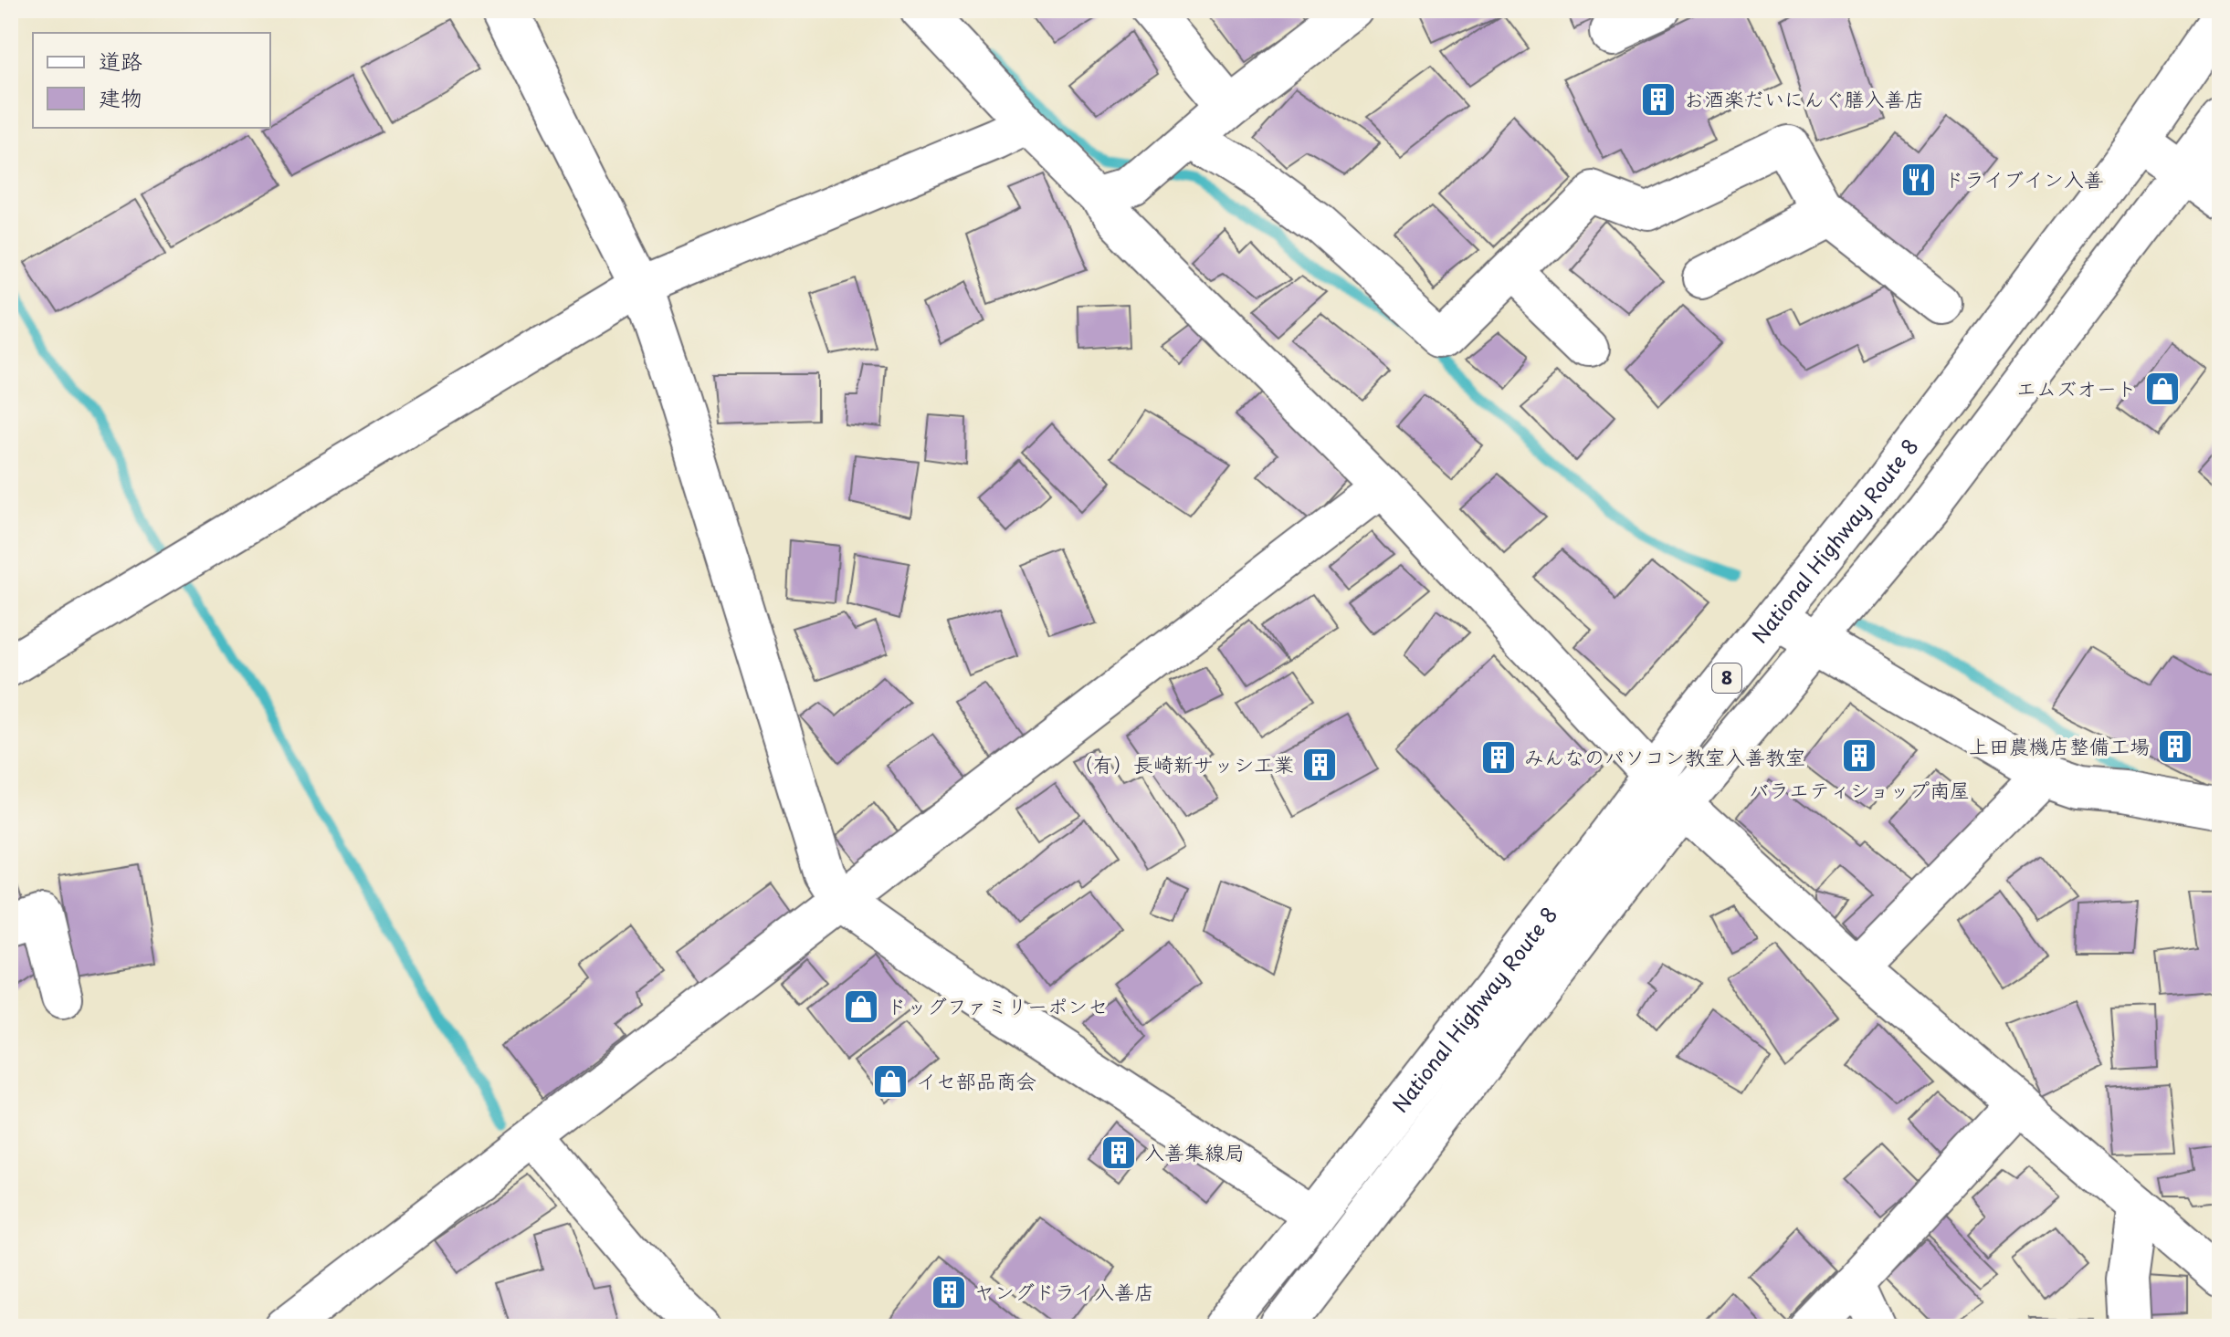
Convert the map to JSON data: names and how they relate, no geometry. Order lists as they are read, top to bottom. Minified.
{"streets":{"main road":["National Highway Route 8","8"]},"places":{"building":["お酒楽だいにんぐ膳入善店","上田農機店整備工場","バラエティショップ南屋","みんなのパソコン教室入善教室","（有）長崎新サッシ工業","入善集線局","ヤングドライ入善店"],"restaurant":["ドライブイン入善"],"shop":["エムズオート","ドッグファミリーポンセ","イセ部品商会"]},"legend":["道路","建物"]}
